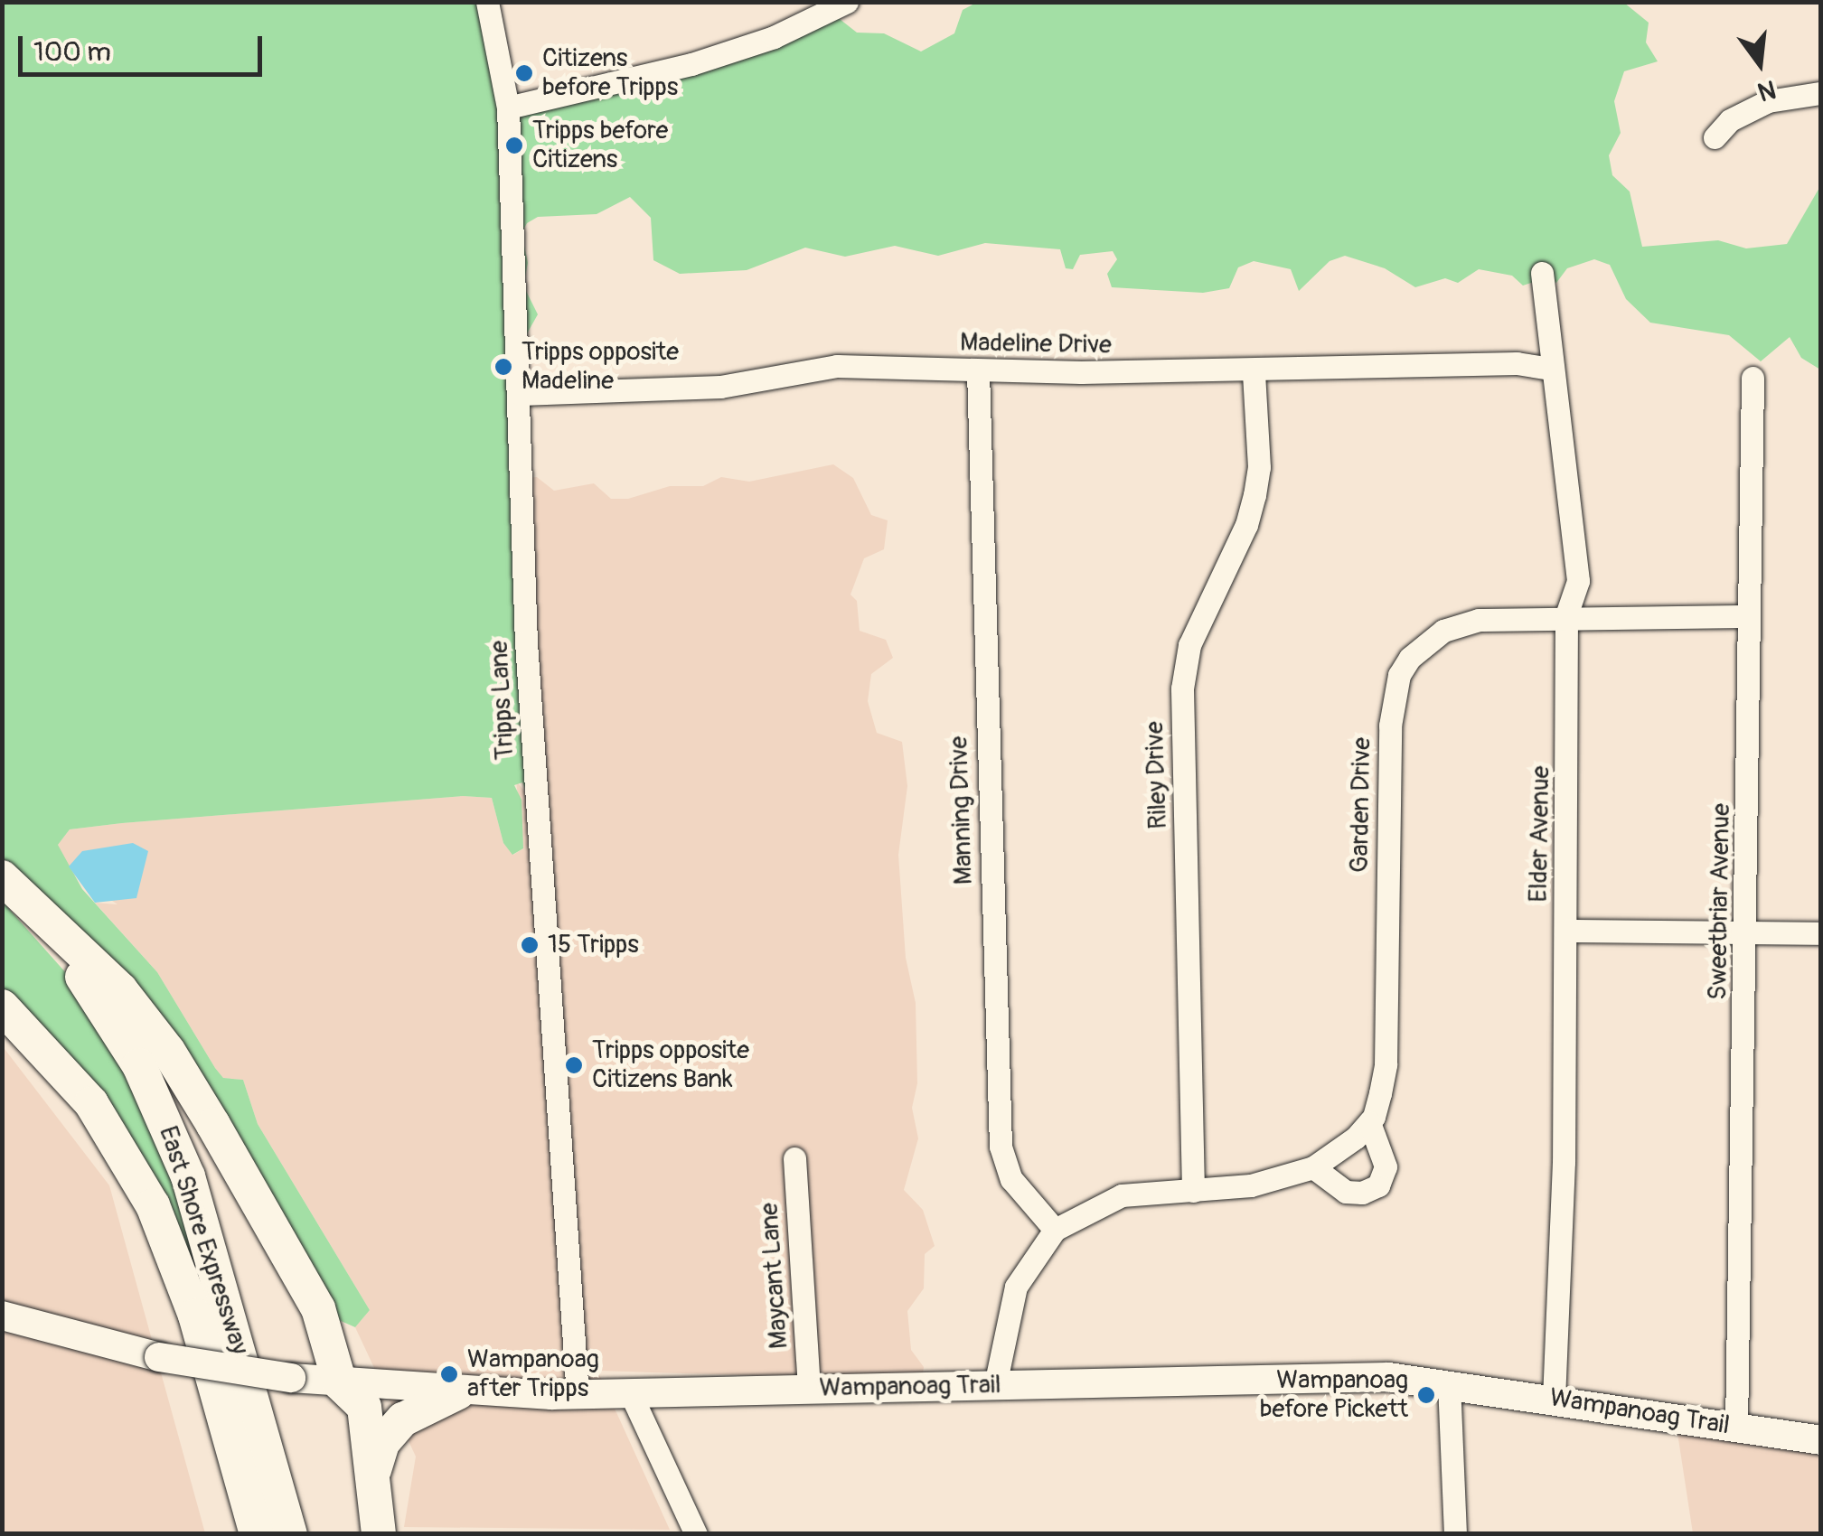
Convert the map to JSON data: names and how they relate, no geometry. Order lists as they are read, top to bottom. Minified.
{"streets":{"highway":["East Shore Expressway"],"main road":["Wampanoag Trail"],"street":["Madeline Drive","Tripps Lane","Riley Drive","Garden Drive","Manning Drive","Elder Avenue","Sweetbriar Avenue","Maycant Lane"]},"crossings":[["Madeline Drive","Tripps Lane"],["Madeline Drive","Riley Drive"],["Madeline Drive","Manning Drive"],["Madeline Drive","Elder Avenue"],["Tripps Lane","Wampanoag Trail"],["Garden Drive","Elder Avenue"],["Garden Drive","Sweetbriar Avenue"],["Elder Avenue","Wampanoag Trail"],["Sweetbriar Avenue","Wampanoag Trail"],["Maycant Lane","Wampanoag Trail"]],"places":["Citizens before Tripps","Tripps before Citizens","Tripps opposite Madeline","15 Tripps","Tripps opposite Citizens Bank","Wampanoag after Tripps","Wampanoag before Pickett"],"scale_bar":"100 m","north":"bottom"}
